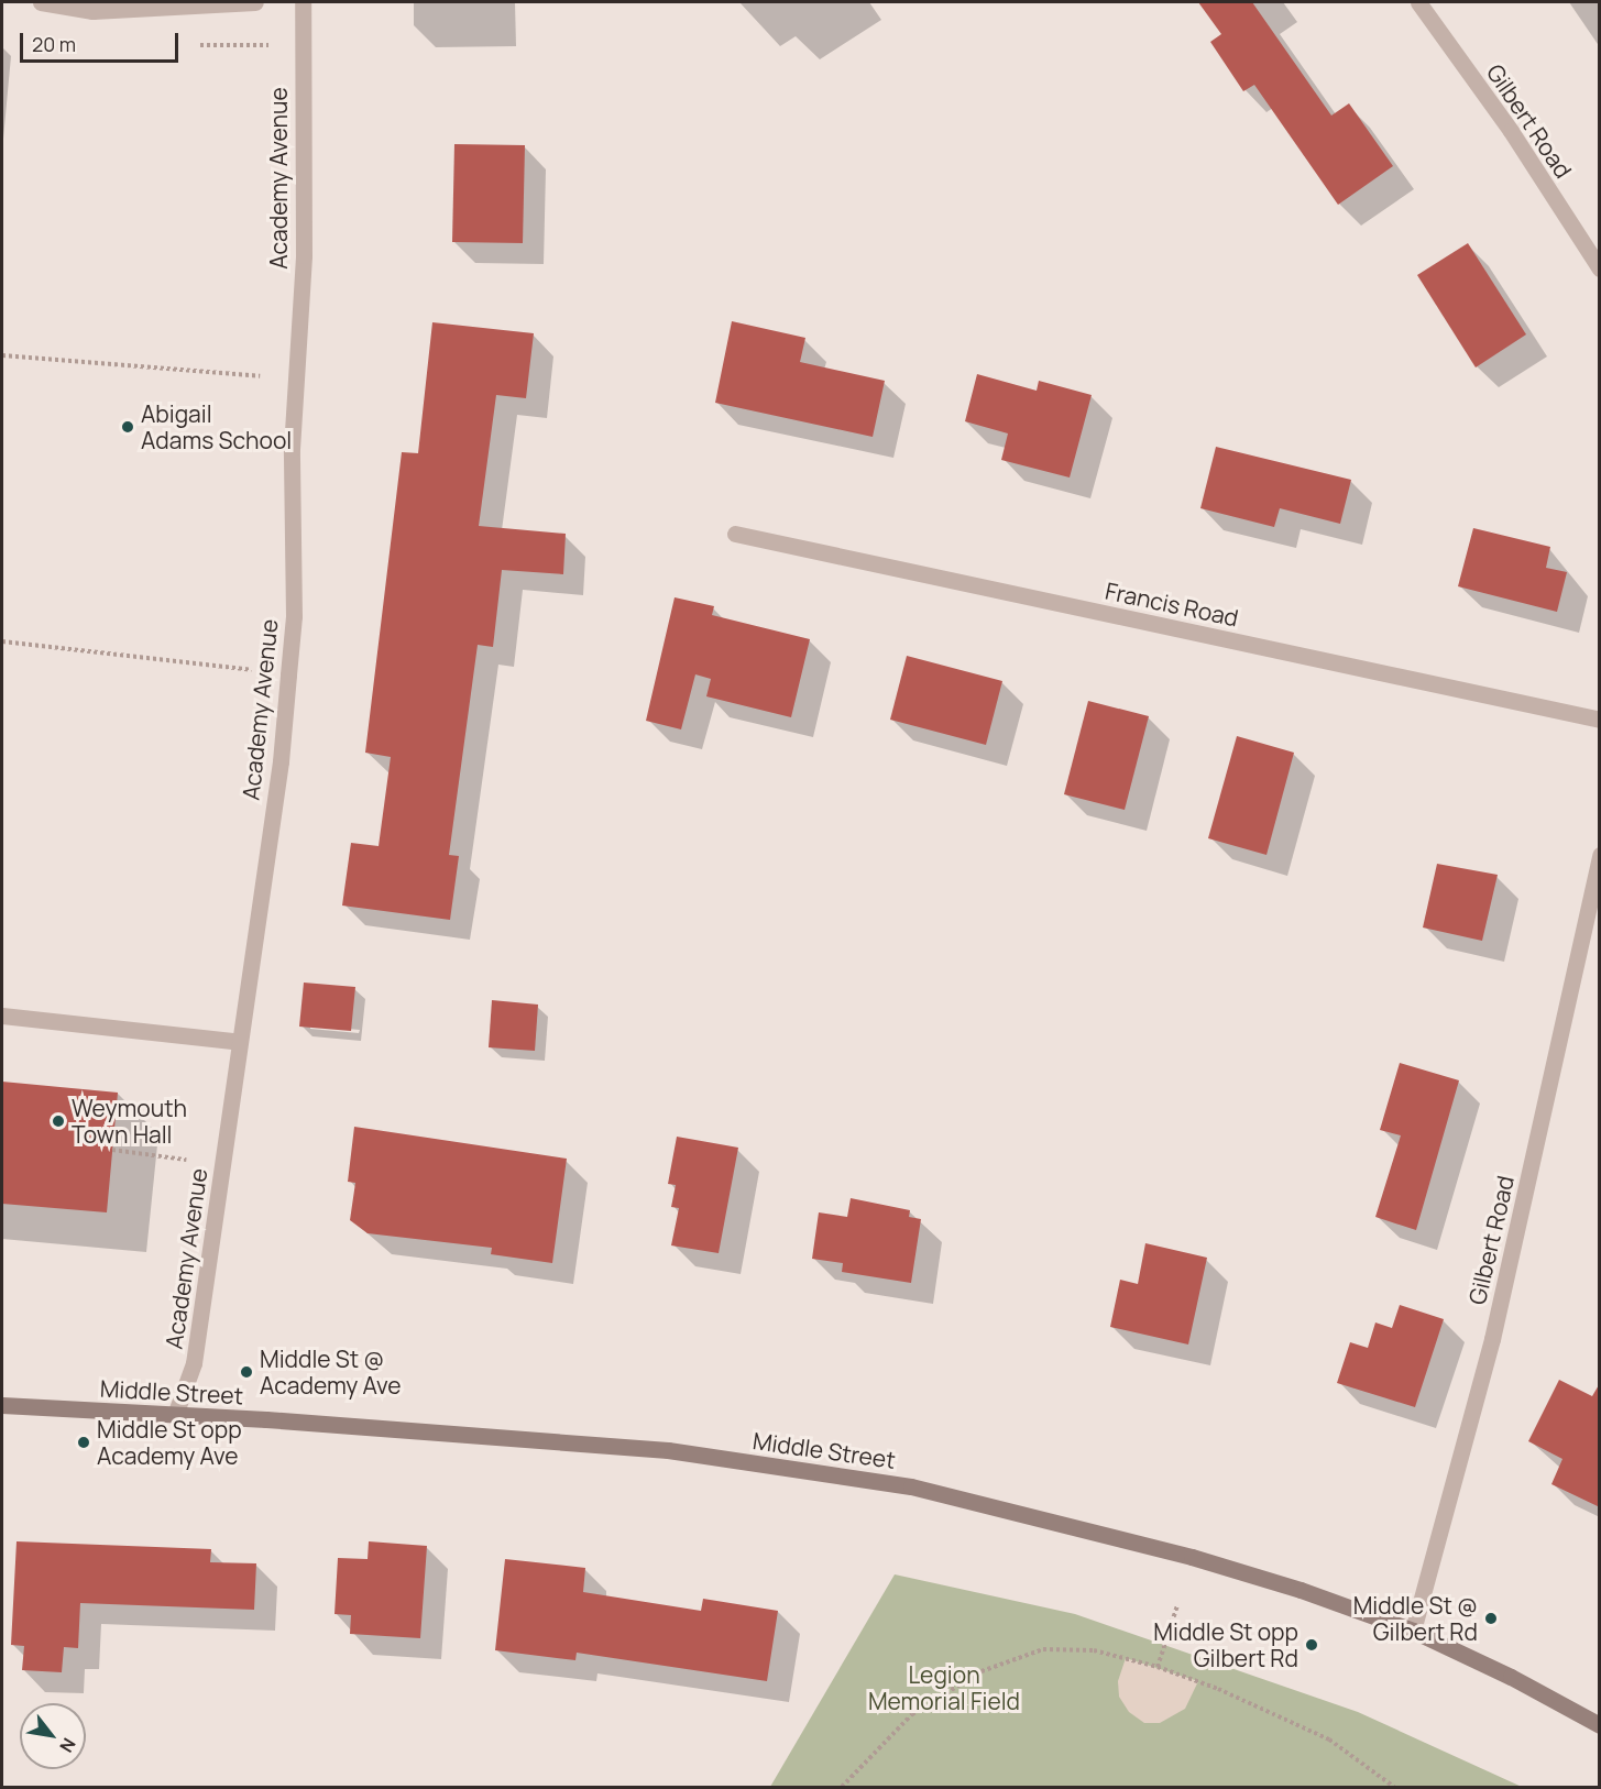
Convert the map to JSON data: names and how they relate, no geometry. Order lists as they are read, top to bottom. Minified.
{"streets":{"main road":["Middle Street"],"street":["Gilbert Road","Academy Avenue","Francis Road"]},"crossings":[["Gilbert Road","Middle Street"],["Academy Avenue","Middle Street"]],"parks":["Legion Memorial Field"],"places":["Abigail Adams School","Weymouth Town Hall","Middle St @ Academy Ave","Middle St opp Academy Ave","Middle St @ Gilbert Rd","Middle St opp Gilbert Rd"],"scale_bar":"20 m","north":"bottom right"}
